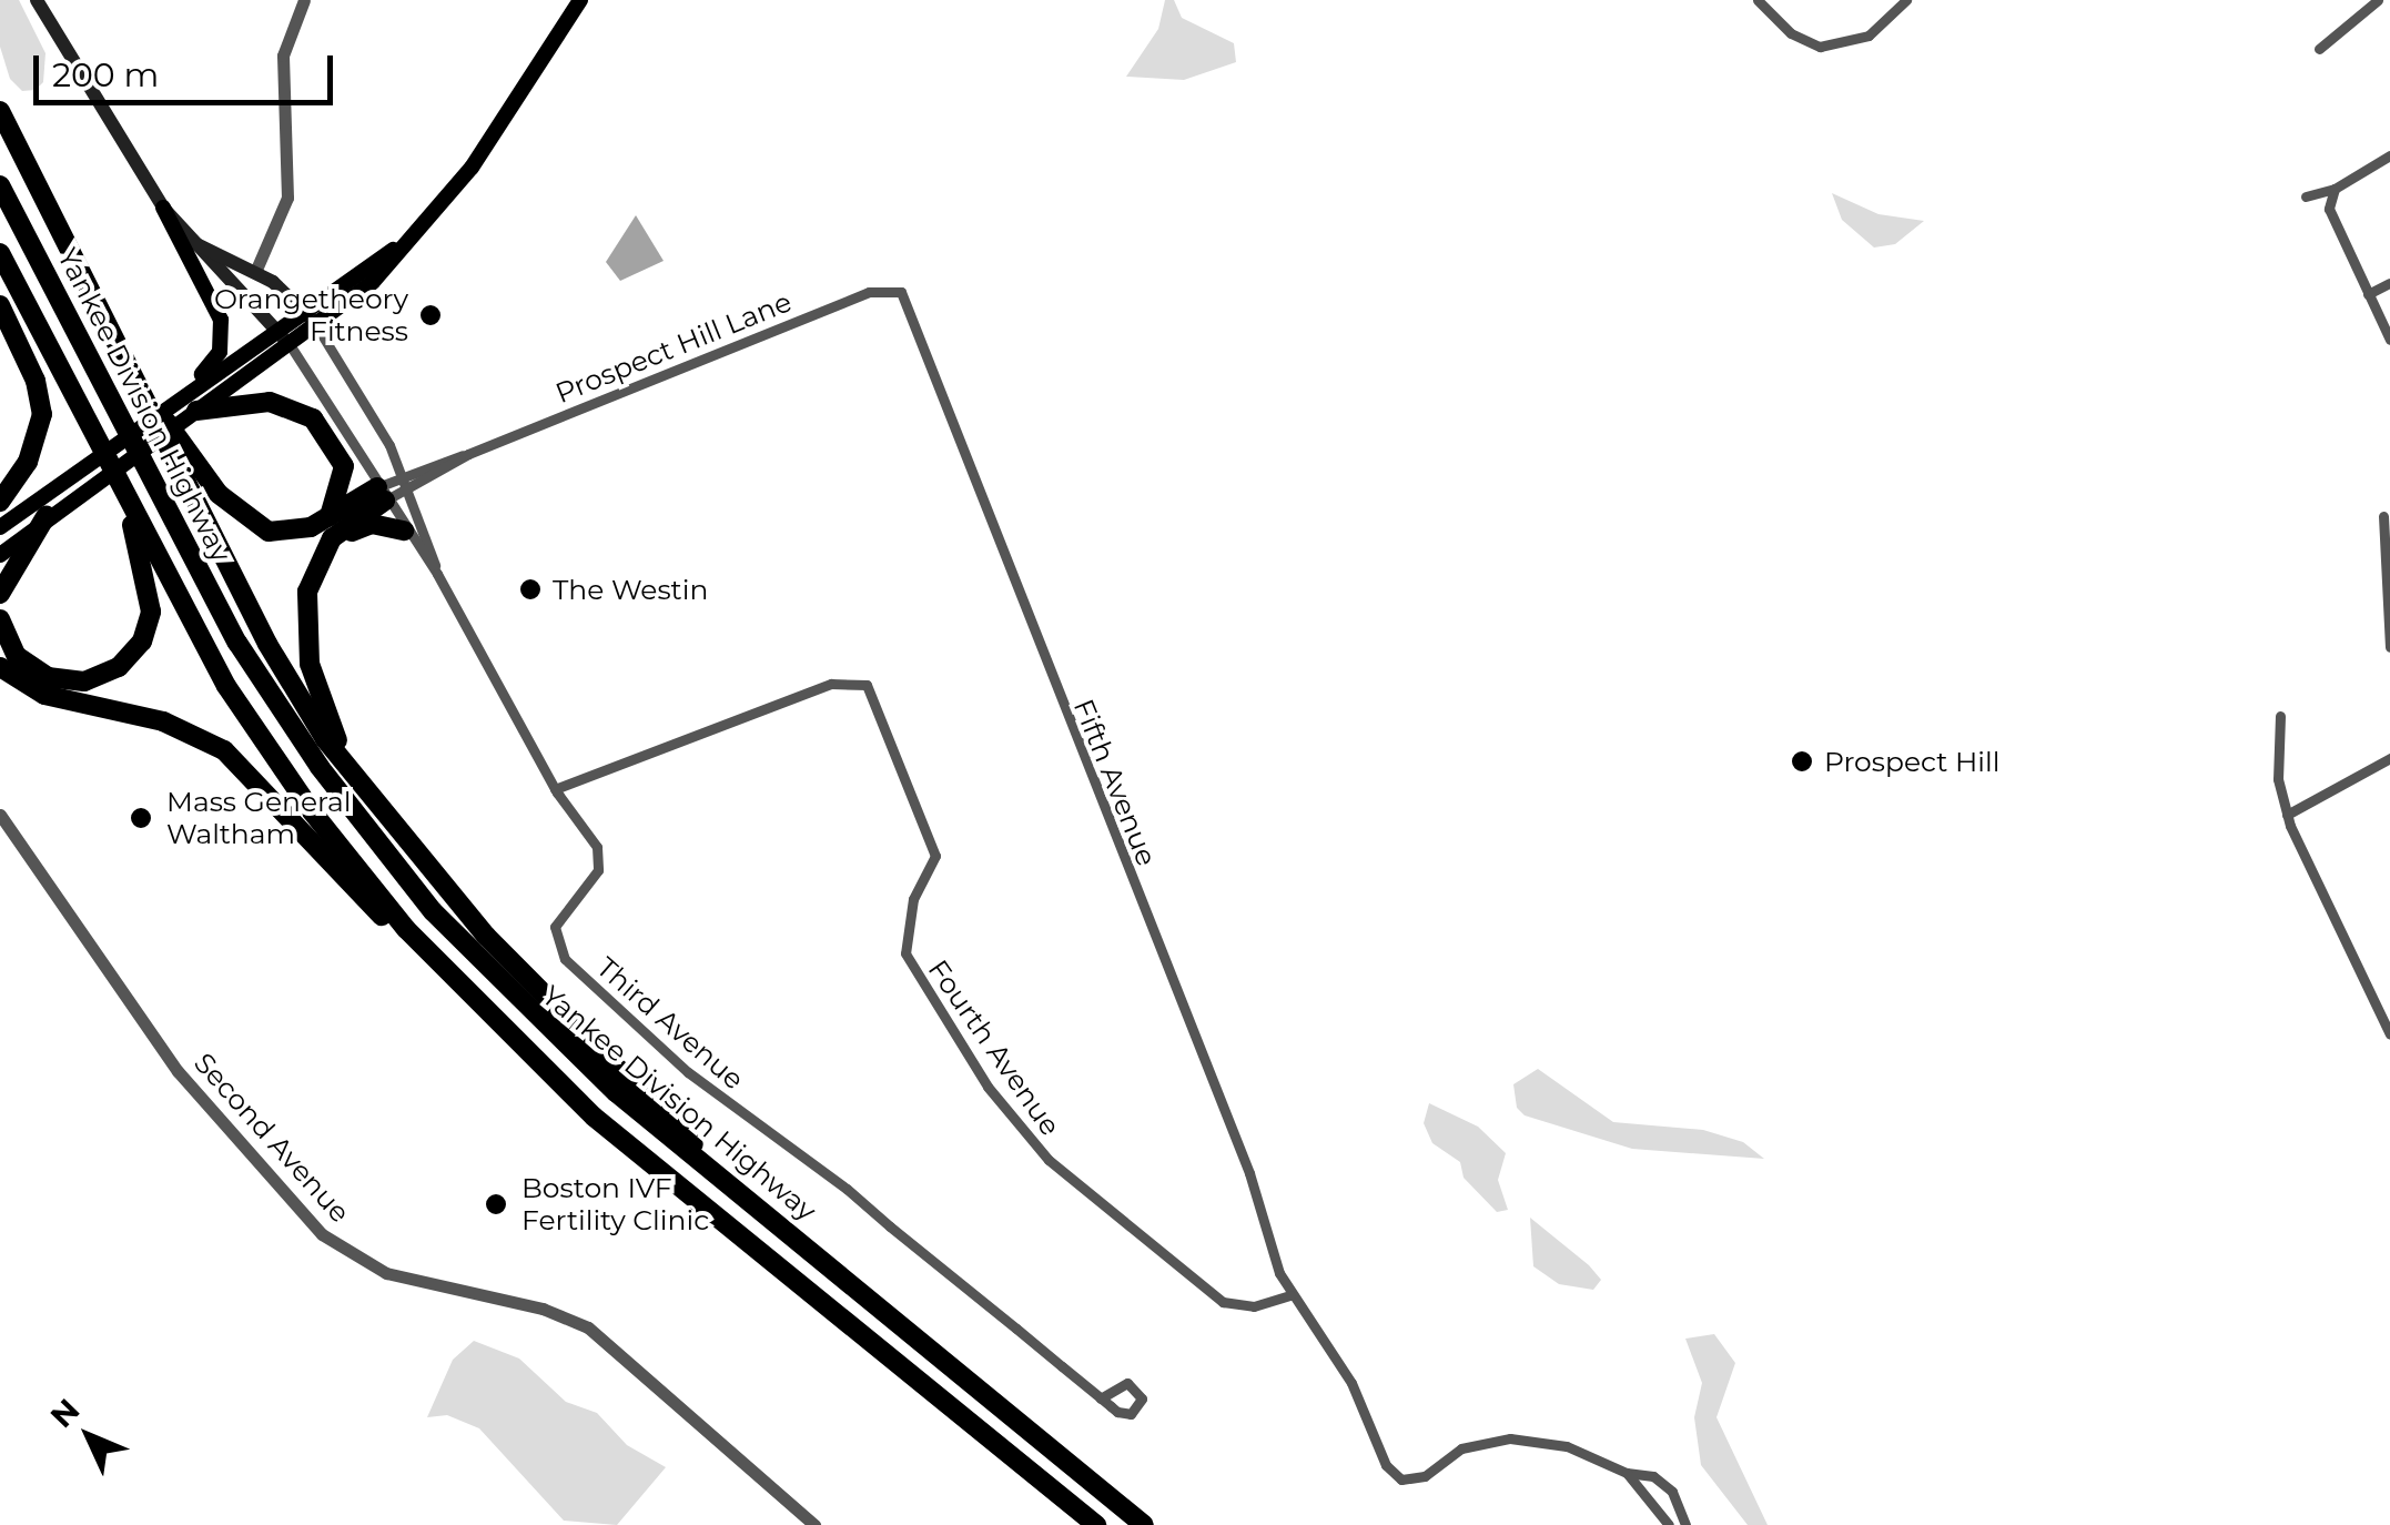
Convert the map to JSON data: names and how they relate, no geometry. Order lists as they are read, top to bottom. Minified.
{"streets":{"highway":["Yankee Division Highway"],"street":["Prospect Hill Lane","Fifth Avenue","Third Avenue","Fourth Avenue","Second Avenue"]},"crossings":[["Prospect Hill Lane","Fifth Avenue"],["Prospect Hill Lane","Third Avenue"],["Fifth Avenue","Fourth Avenue"],["Third Avenue","Fourth Avenue"]],"places":["Orangetheory Fitness","The Westin","Prospect Hill","Mass General Waltham","Boston IVF Fertility Clinic"],"scale_bar":"200 m","north":"top left"}
